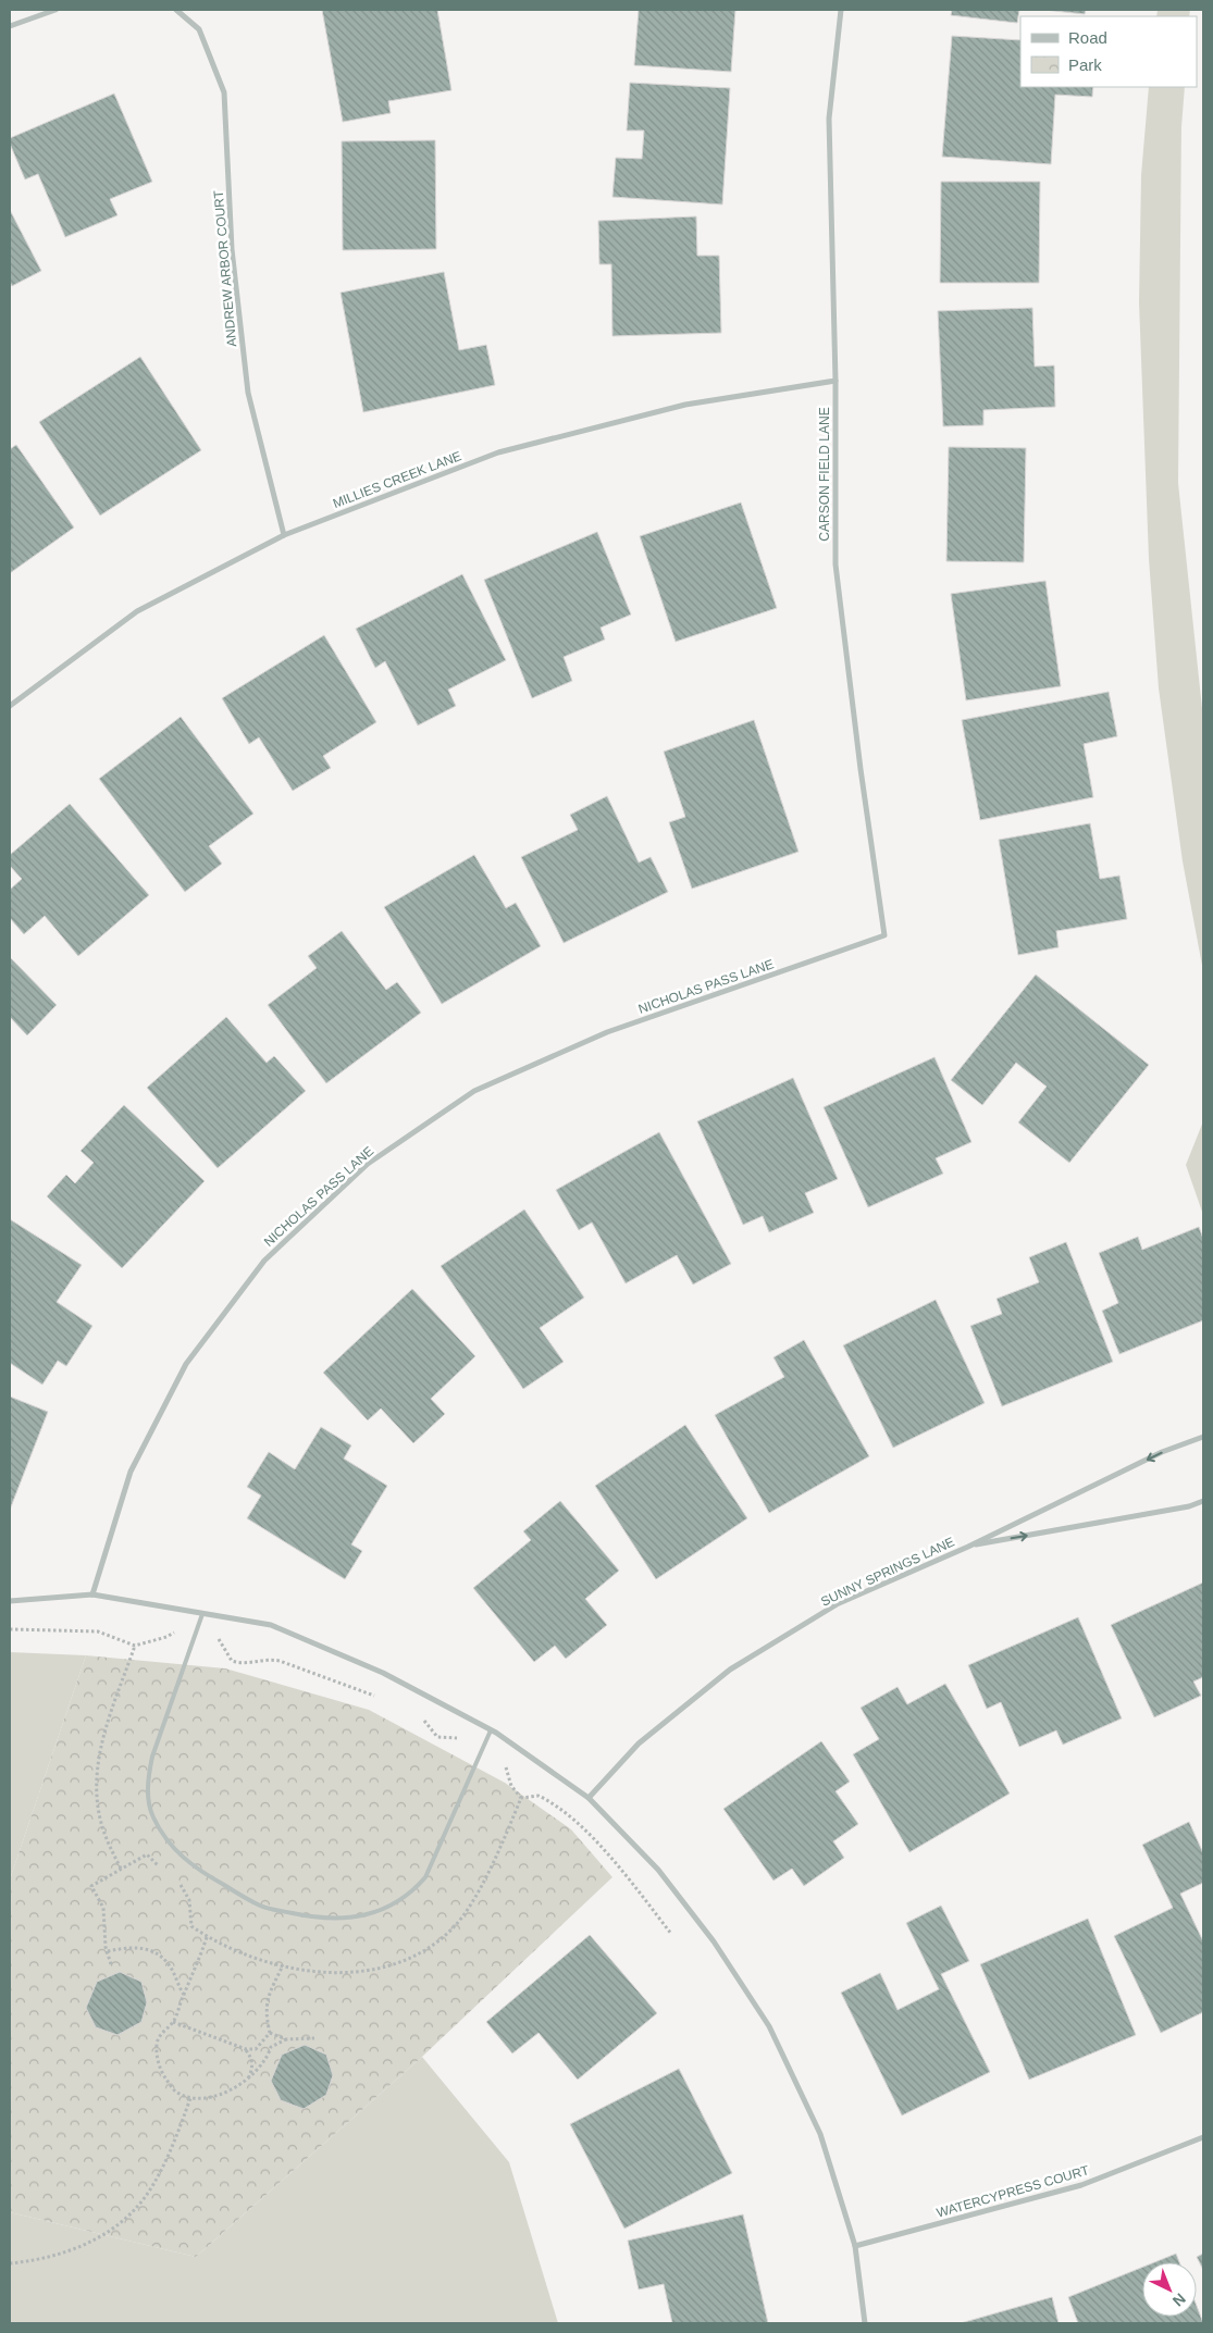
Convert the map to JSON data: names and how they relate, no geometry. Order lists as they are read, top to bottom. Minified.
{"streets":{"street":["ANDREW ARBOR COURT","CARSON FIELD LANE","MILLIES CREEK LANE","NICHOLAS PASS LANE","SUNNY SPRINGS LANE","WATERCYPRESS COURT"]},"crossings":[["ANDREW ARBOR COURT","MILLIES CREEK LANE"],["CARSON FIELD LANE","MILLIES CREEK LANE"],["CARSON FIELD LANE","NICHOLAS PASS LANE"]],"legend":["Road","Park"],"north":"bottom right"}
